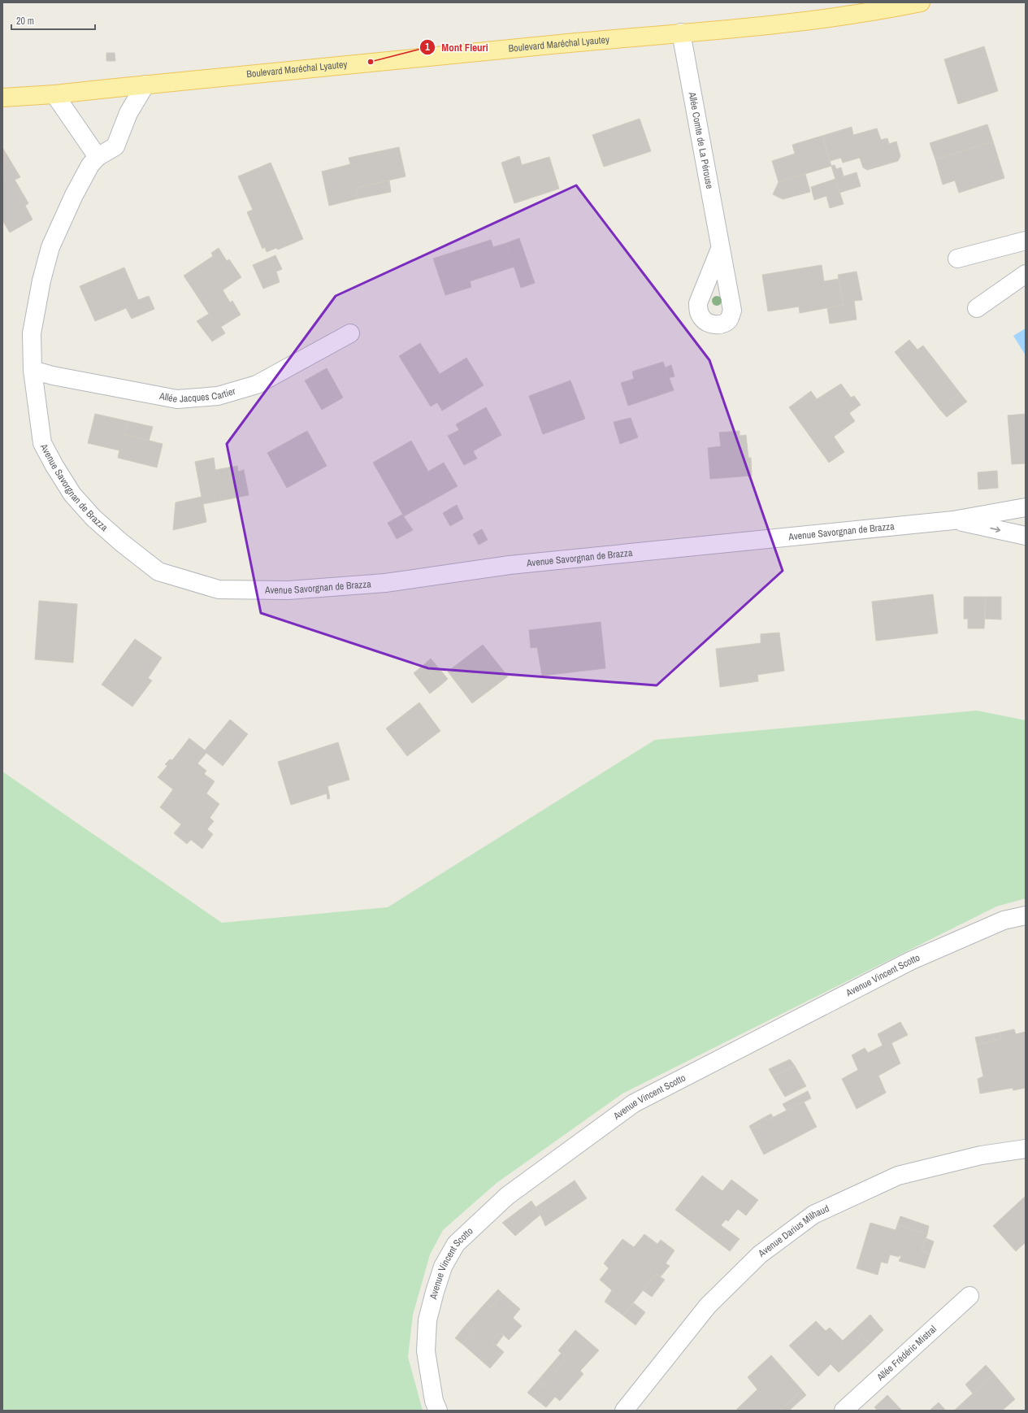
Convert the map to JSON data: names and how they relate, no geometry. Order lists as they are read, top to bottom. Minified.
{"streets":{"main road":["Boulevard Maréchal Lyautey"],"street":["Allée Comte de La Pérouse","Allée Jacques Cartier","Avenue Savorgnan de Brazza","Avenue Vincent Scotto","Avenue Darius Milhaud","Allée Frédéric Mistral"]},"crossings":[["Boulevard Maréchal Lyautey","Allée Comte de La Pérouse"],["Allée Jacques Cartier","Avenue Savorgnan de Brazza"]],"places":["Mont Fleuri"],"scale_bar":"20 m"}
